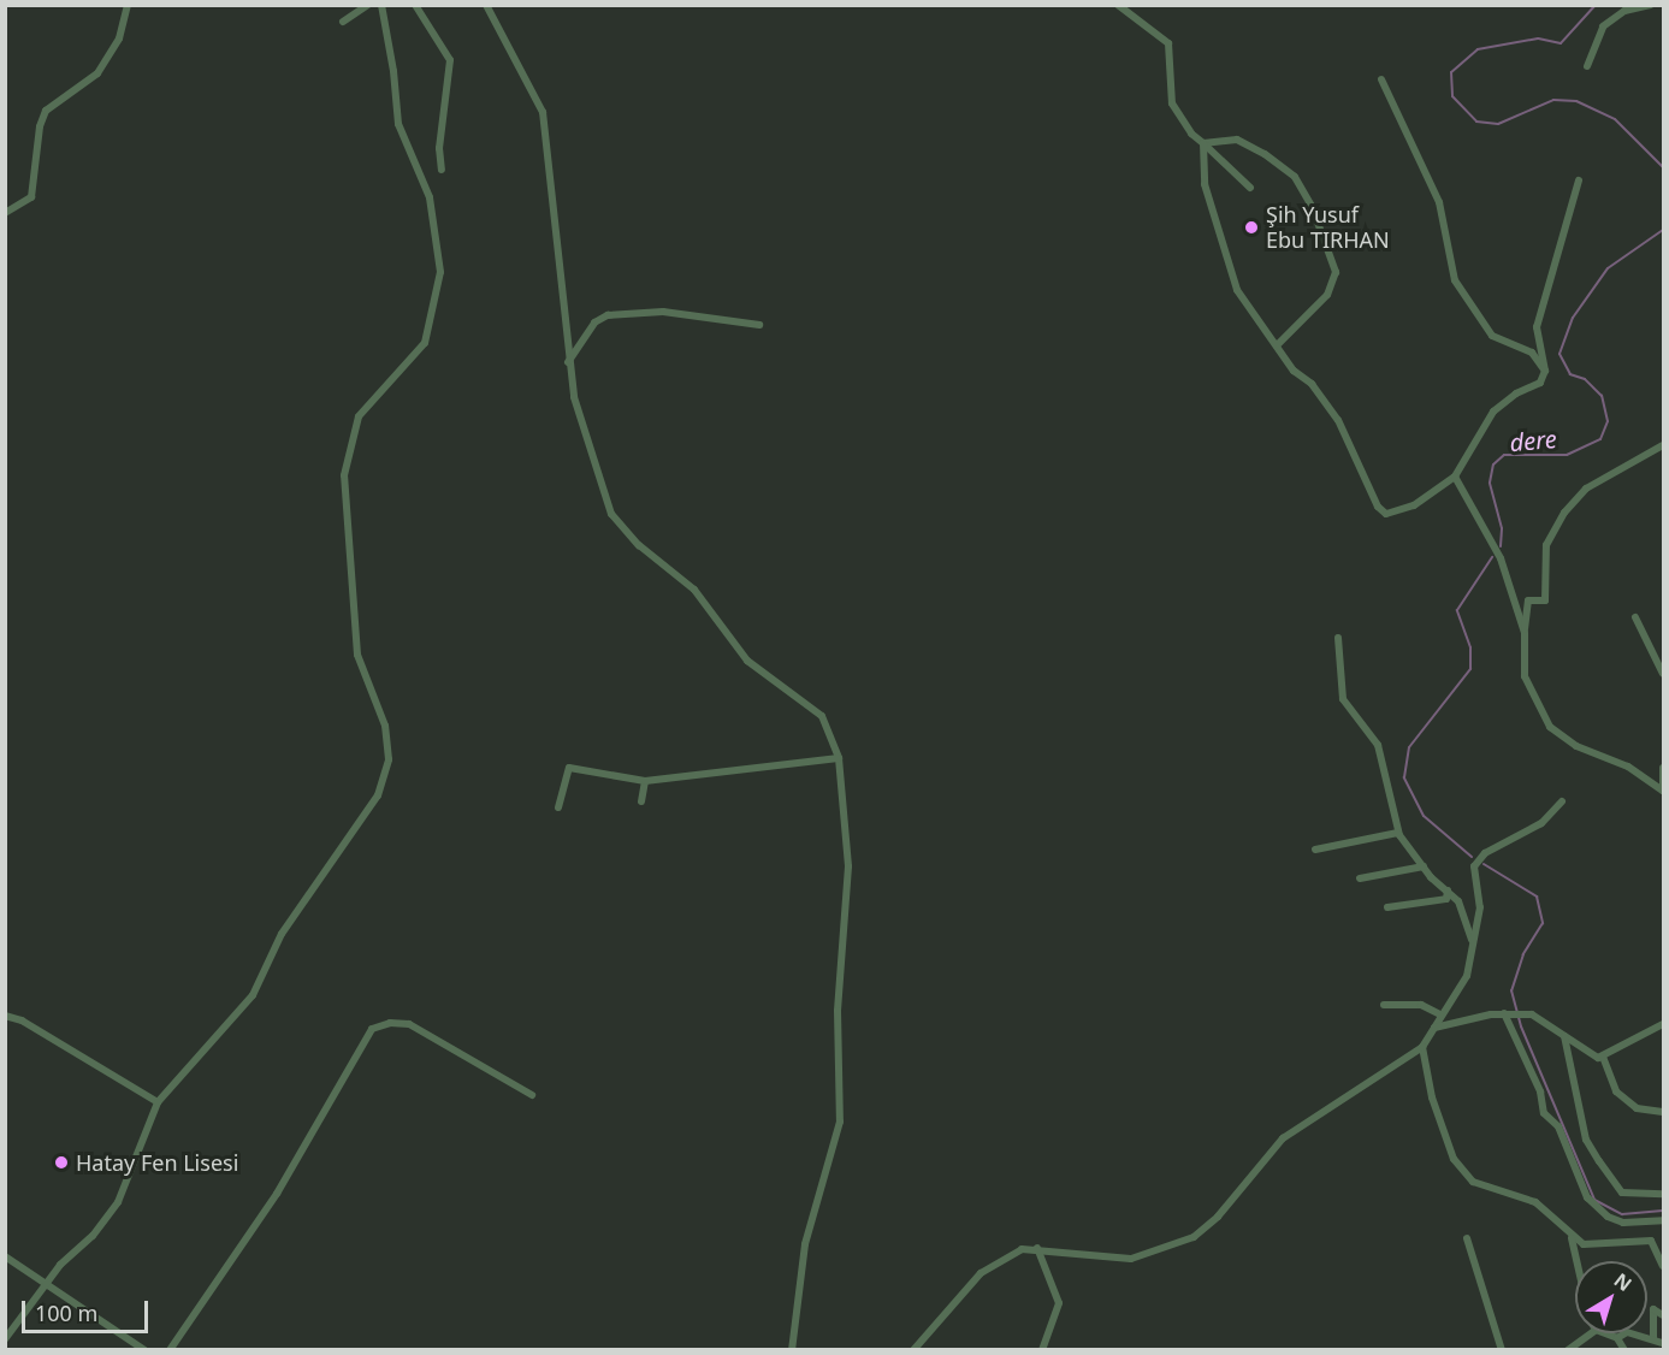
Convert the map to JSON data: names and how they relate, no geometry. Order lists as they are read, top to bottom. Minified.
{"water":["dere"],"places":["Şih Yusuf Ebu TIRHAN","Hatay Fen Lisesi"],"scale_bar":"100 m","north":"top right"}
